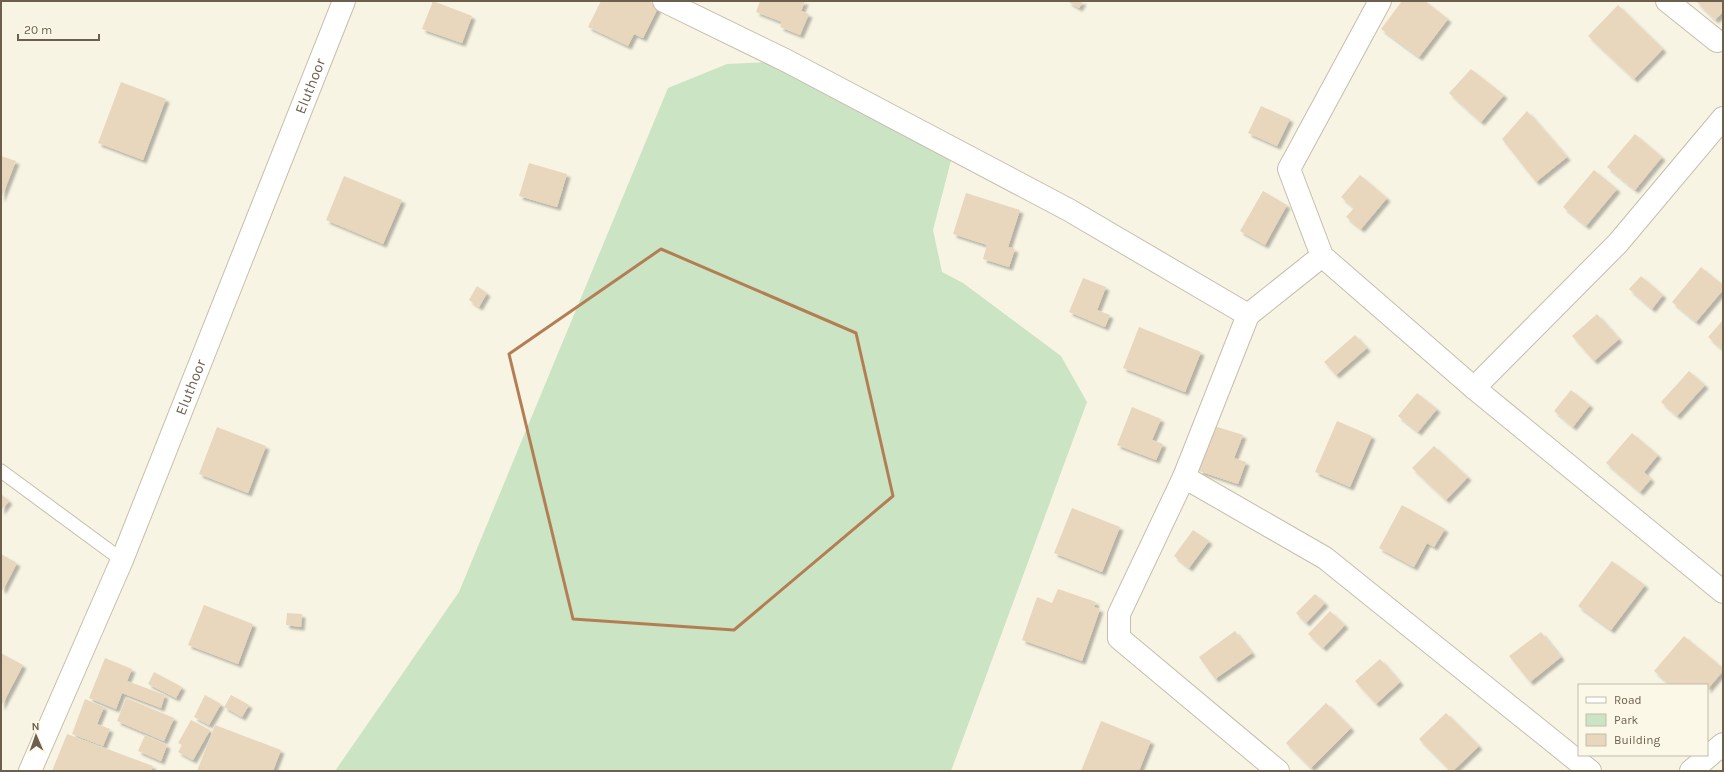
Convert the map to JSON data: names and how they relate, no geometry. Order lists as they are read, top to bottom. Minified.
{"streets":{"street":["Eluthoor"]},"legend":["Road","Park","Building"],"scale_bar":"20 m","north":"top"}
